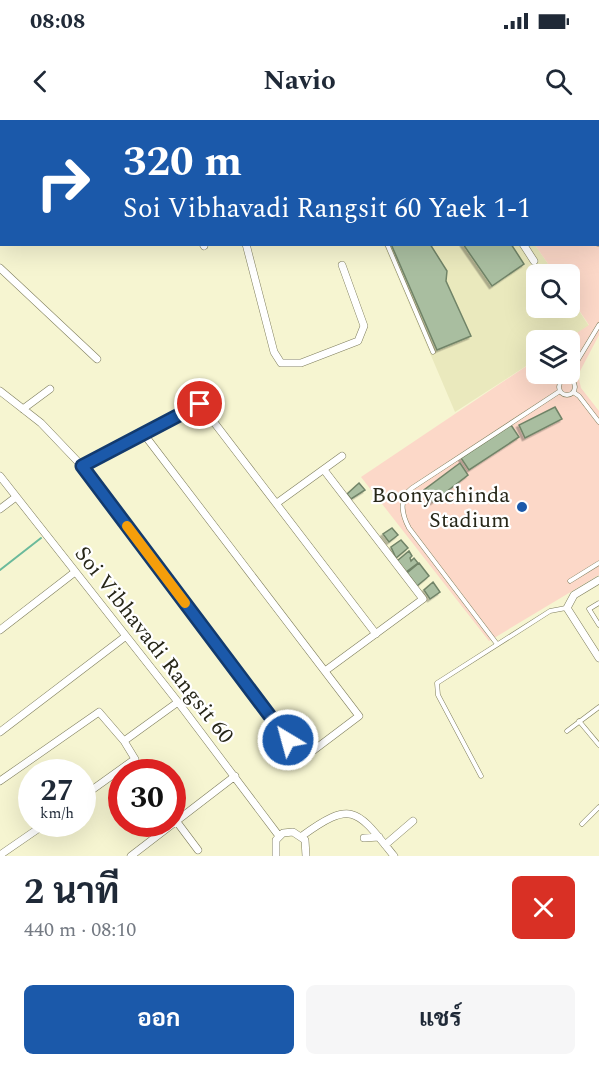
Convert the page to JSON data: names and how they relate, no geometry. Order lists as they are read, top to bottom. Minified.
{"streets":{"street":["Soi Vibhavadi Rangsit 60"]},"places":["Boonyachinda Stadium"],"page":{"status":"08:08","header":"Navio","turn":["320 m","Soi Vibhavadi Rangsit 60 Yaek 1-1"],"speed":"27 km/h","limit":"30","heading":["2 นาที","440 m · 08:10"],"buttons":["ออก","แชร์"]}}
